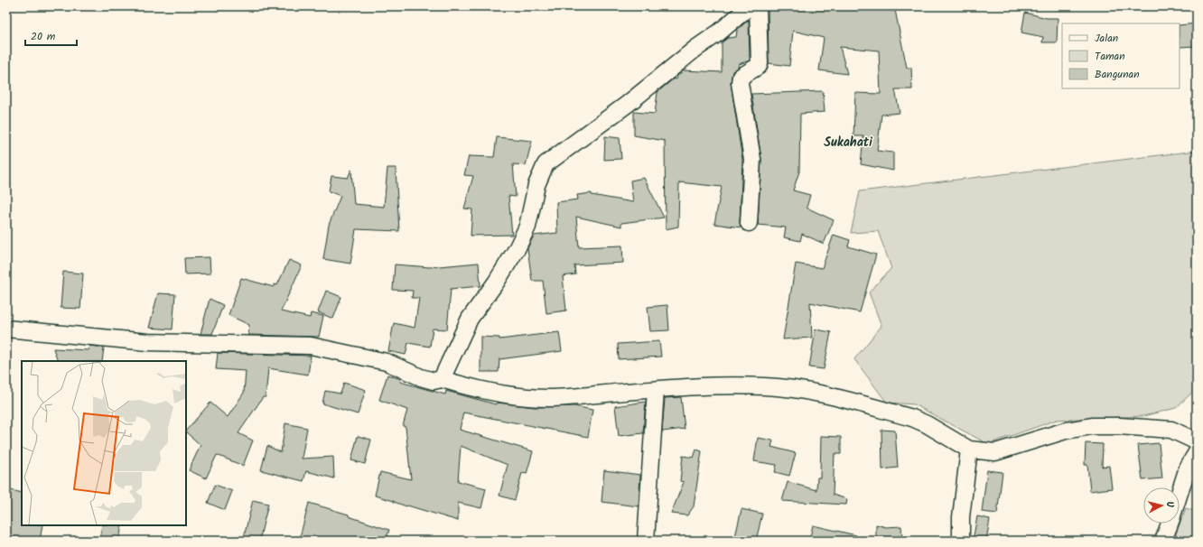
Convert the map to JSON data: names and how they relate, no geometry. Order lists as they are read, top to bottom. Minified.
{"districts":["Sukahati"],"legend":["Jalan","Taman","Bangunan"],"scale_bar":"20 m","north":"right"}
